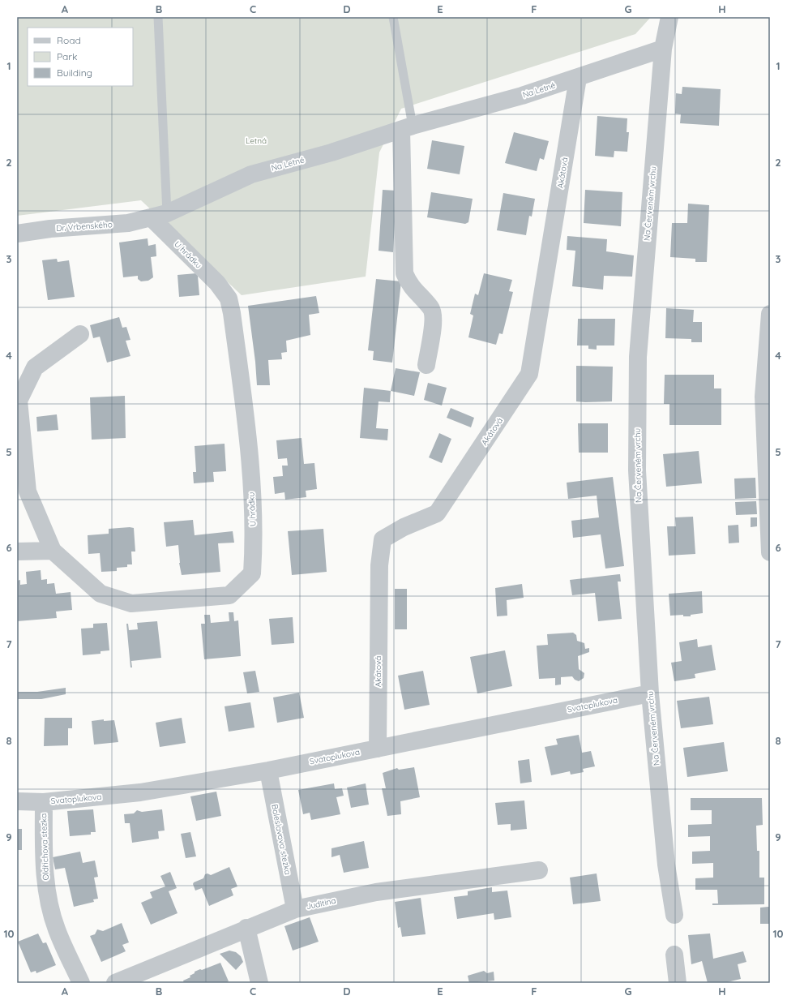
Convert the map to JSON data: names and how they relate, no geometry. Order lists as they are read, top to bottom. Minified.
{"streets":{"street":["Na Letné","Akátová","Na Červeném vrchu","Dr. Vrbenského","U hrádku","Svatoplukova","Boleslavova stezka","Oldřichova stezka","Juditina"]},"crossings":[["Na Letné","Akátová"],["Na Letné","Na Červeném vrchu"],["Na Letné","Dr. Vrbenského"],["Na Letné","U hrádku"],["Akátová","Svatoplukova"],["Na Červeném vrchu","Svatoplukova"],["Dr. Vrbenského","U hrádku"],["Svatoplukova","Boleslavova stezka"],["Svatoplukova","Oldřichova stezka"],["Boleslavova stezka","Juditina"]],"parks":["Letná"],"legend":["Road","Park","Building"],"grid":{"columns":["A","B","C","D","E","F","G","H"],"rows":["1","2","3","4","5","6","7","8","9","10"]}}
